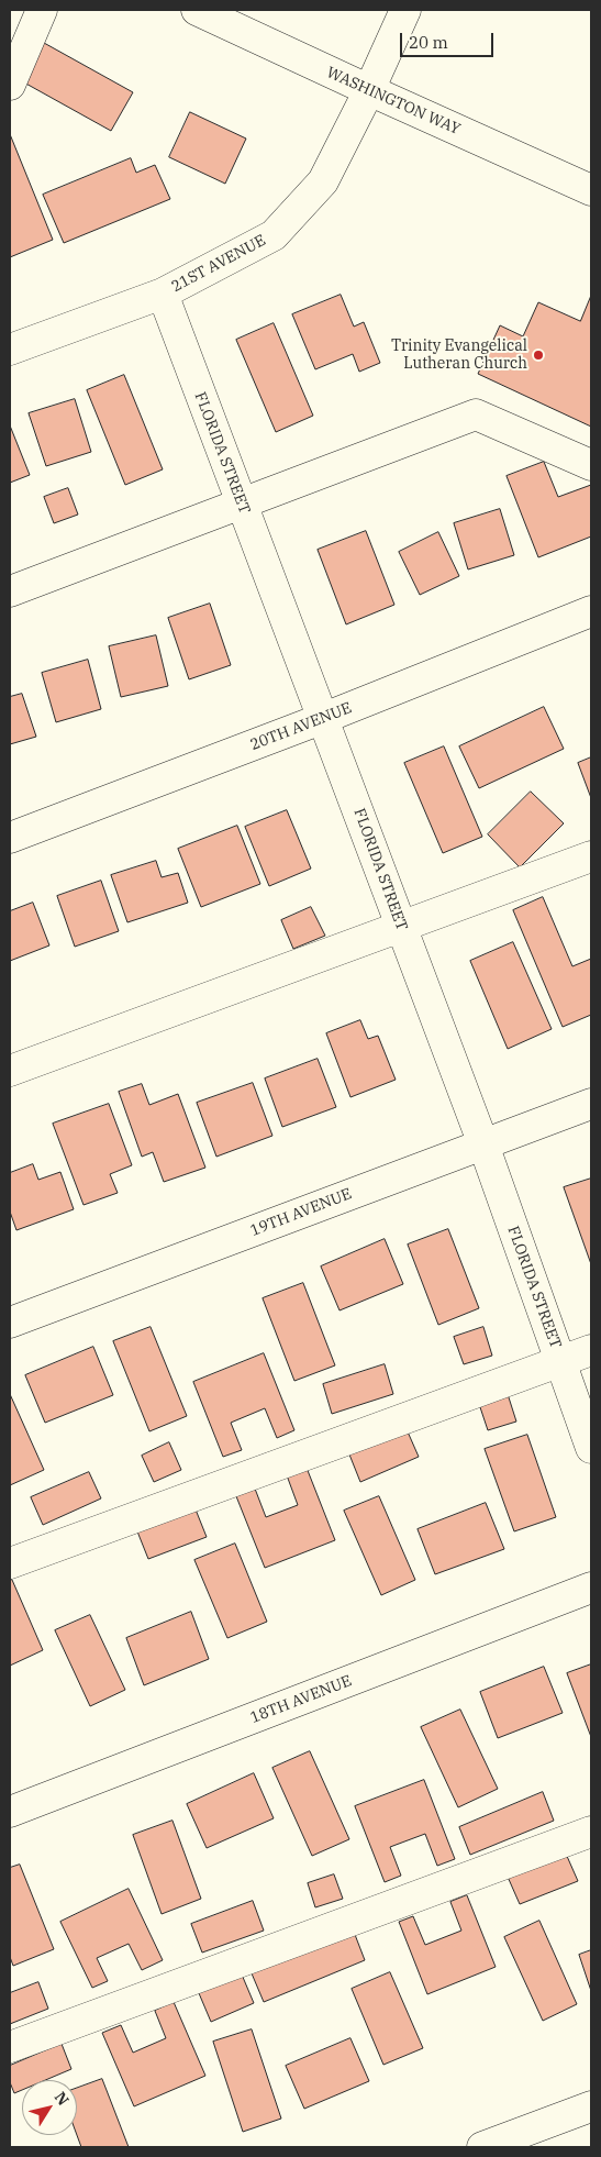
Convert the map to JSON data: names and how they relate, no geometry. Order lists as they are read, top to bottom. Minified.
{"streets":{"street":["WASHINGTON WAY","21ST AVENUE","FLORIDA STREET","20TH AVENUE","19TH AVENUE","18TH AVENUE"]},"crossings":[["WASHINGTON WAY","21ST AVENUE"],["21ST AVENUE","FLORIDA STREET"],["FLORIDA STREET","20TH AVENUE"],["FLORIDA STREET","19TH AVENUE"]],"places":["Trinity Evangelical Lutheran Church"],"scale_bar":"20 m","north":"top right"}
